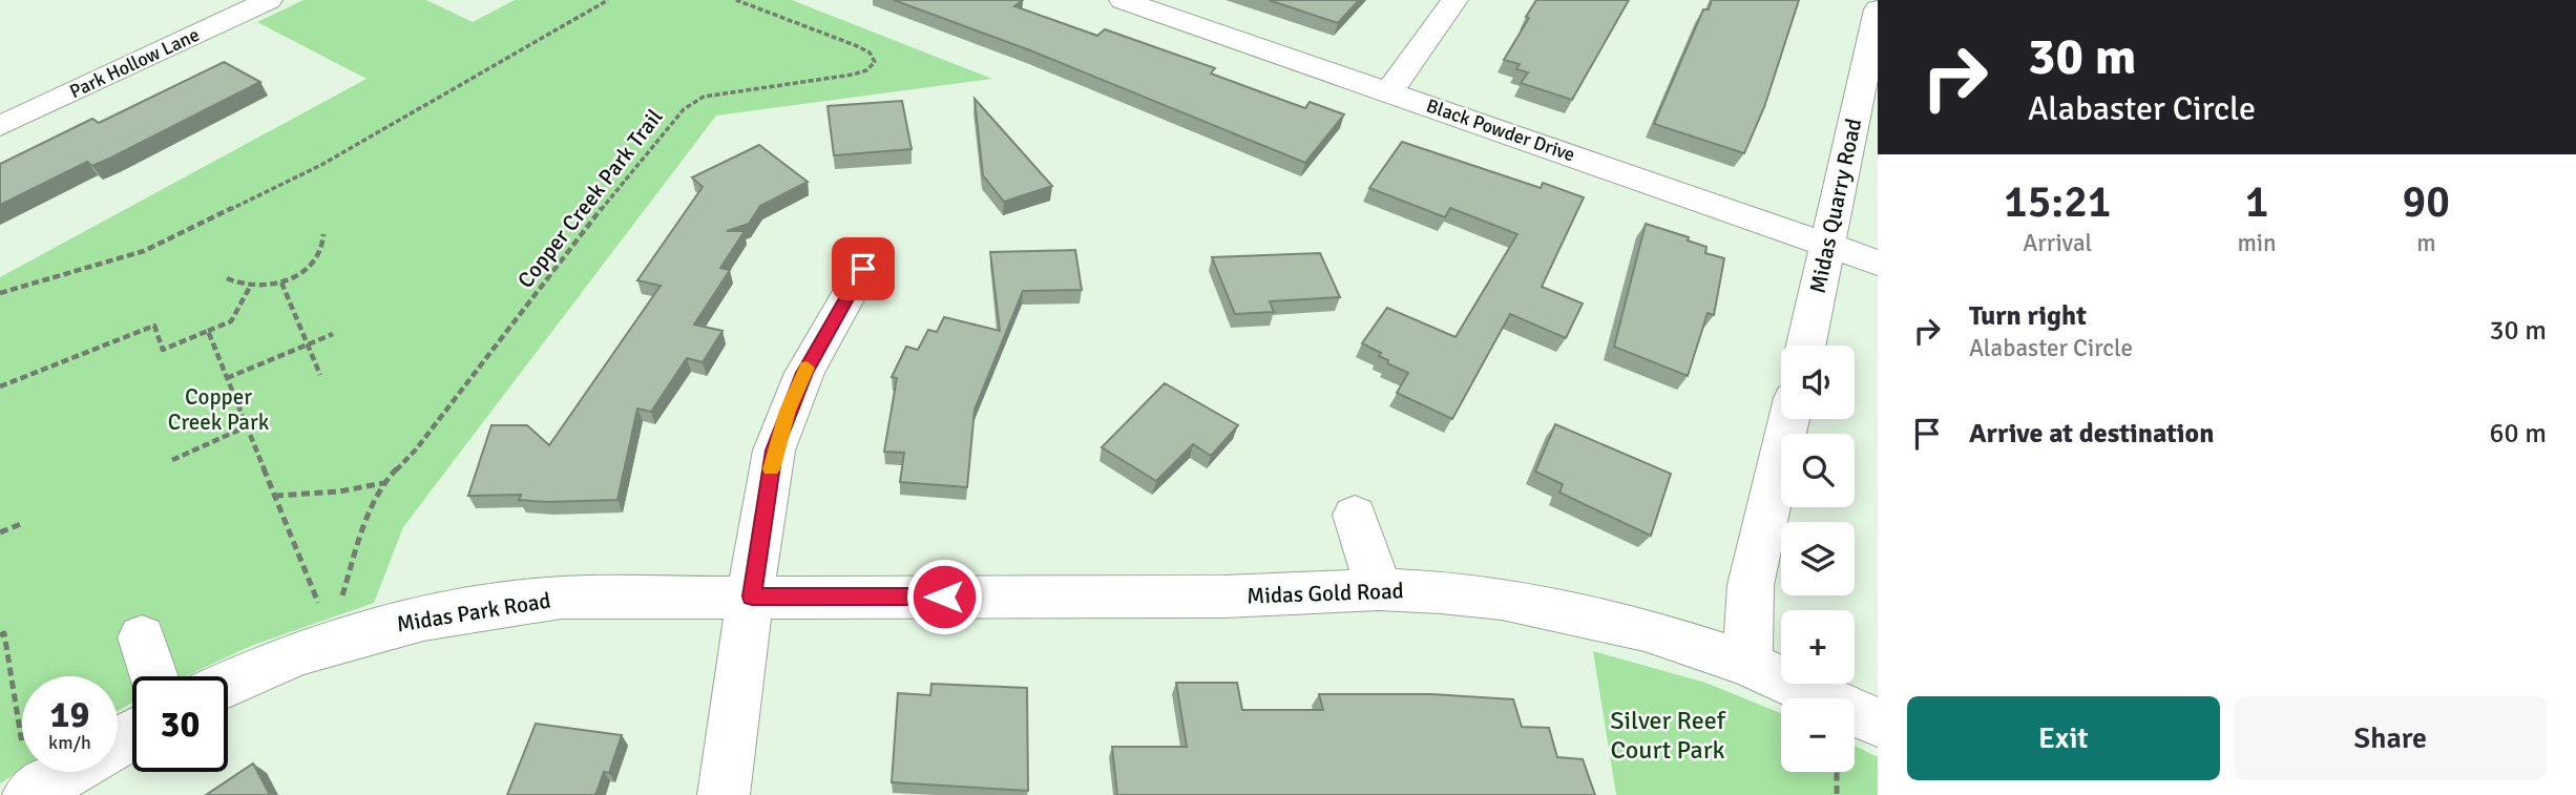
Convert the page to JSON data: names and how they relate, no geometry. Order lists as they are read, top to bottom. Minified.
{"streets":{"street":["Park Hollow Lane","Black Powder Drive","Midas Quarry Road","Midas Gold Road","Midas Park Road"],"path":["Copper Creek Park Trail"]},"crossings":[["Black Powder Drive","Midas Quarry Road"],["Midas Gold Road","Midas Park Road"]],"parks":["Copper Creek Park","Silver Reef Court Park"],"page":{"turn":["30 m","Alabaster Circle"],"eta":["15:21","Arrival","1","min","90","m"],"list":[{"name":"Turn right","note":"Alabaster Circle","value":"30 m"},{"name":"Arrive at destination","value":"60 m"}],"map_buttons":["+","−"],"speed":"19 km/h","limit":"30","buttons":["Exit","Share"]}}
